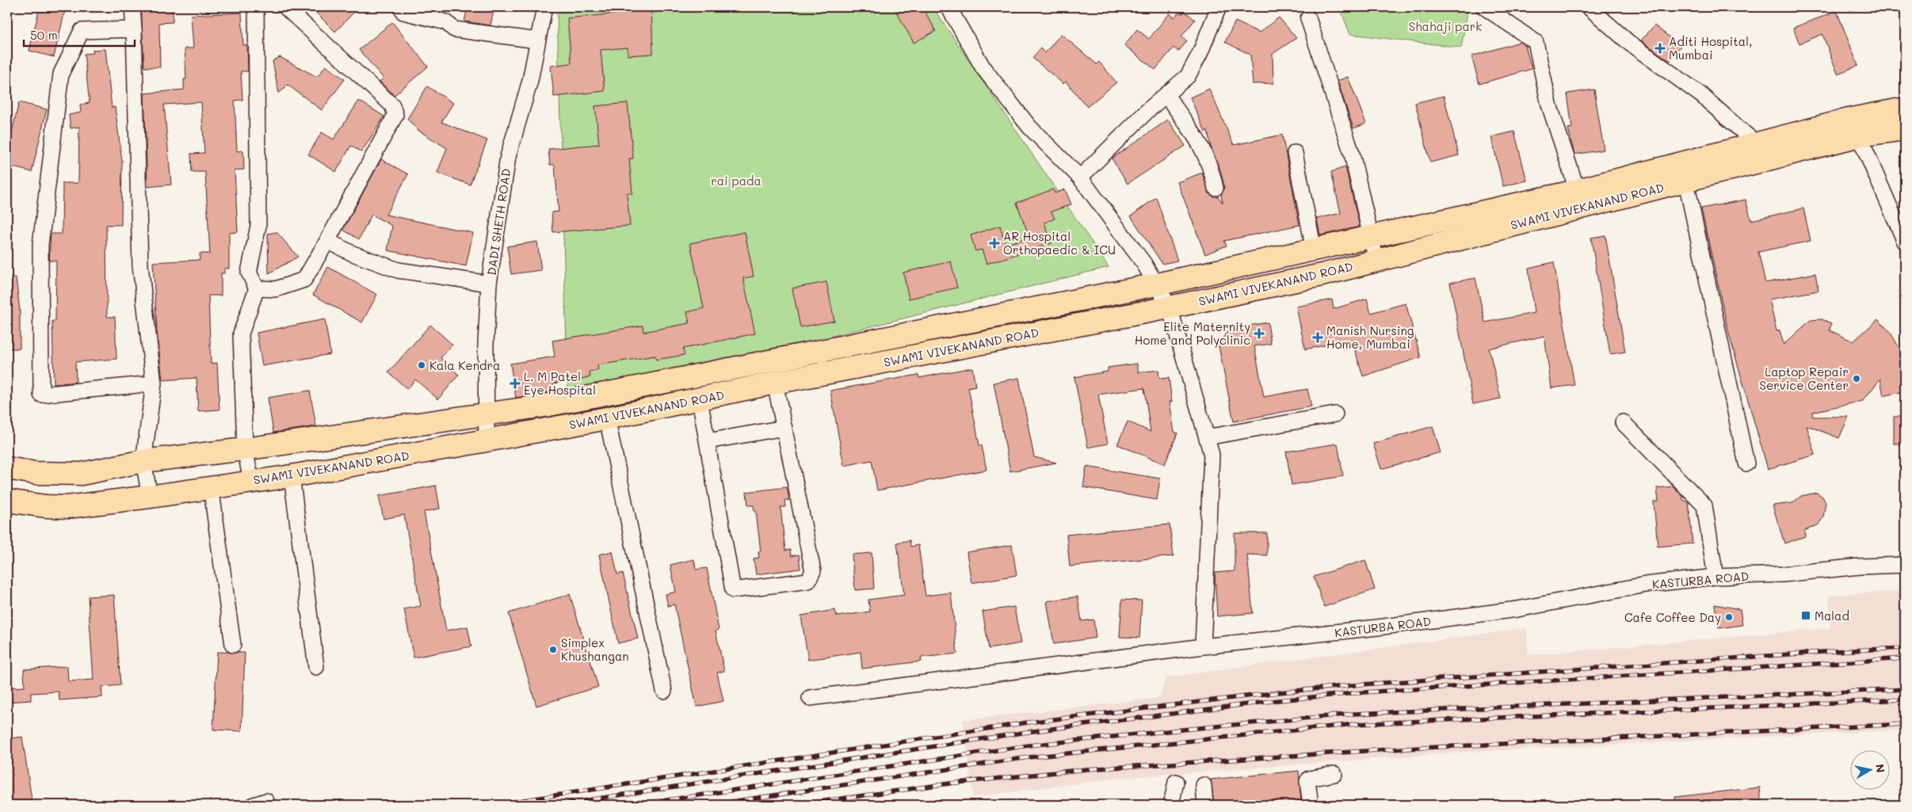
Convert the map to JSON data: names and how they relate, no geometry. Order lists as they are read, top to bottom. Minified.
{"streets":{"main road":["SWAMI VIVEKANAND ROAD"],"street":["DADI SHETH ROAD","KASTURBA ROAD"]},"crossings":[["SWAMI VIVEKANAND ROAD","DADI SHETH ROAD"]],"parks":["Shahaji park","rai pada"],"places":{"health":["Aditi Hospital, Mumbai","AR Hospital Orthopaedic & ICU","Elite Maternity Home and Polyclinic","Manish Nursing Home, Mumbai","L. M Patel Eye Hospital"],"other":["Kala Kendra","Laptop Repair Service Center","Cafe Coffee Day","Simplex Khushangan"],"transit":["Malad"]},"scale_bar":"50 m","north":"right"}
